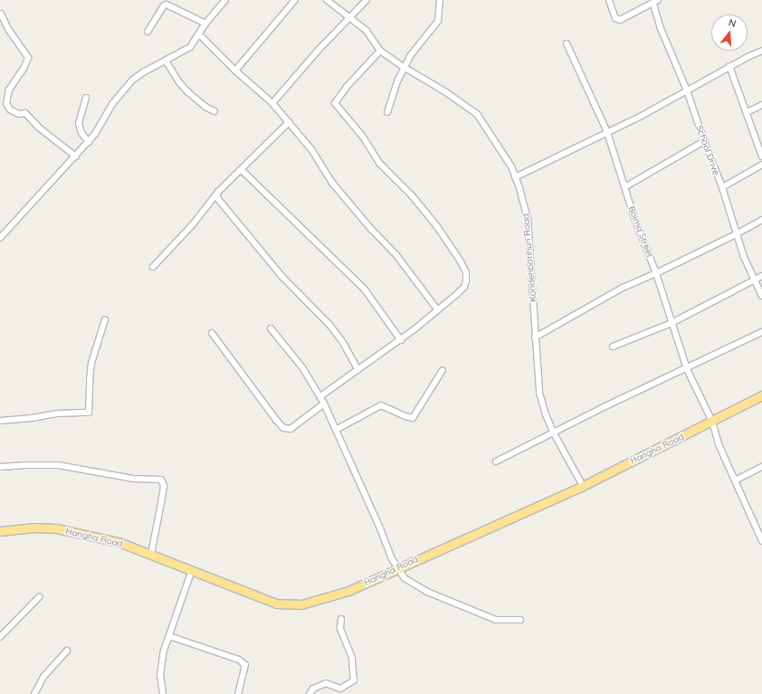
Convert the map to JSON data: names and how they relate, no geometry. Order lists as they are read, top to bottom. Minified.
{"streets":{"highway":["Hangha Road"],"street":["School Drive","Boima Street","Kondehbotihun Road"]},"crossings":[["Boima Street","Hangha Road"],["Kondehbotihun Road","Hangha Road"]],"north":"top"}
